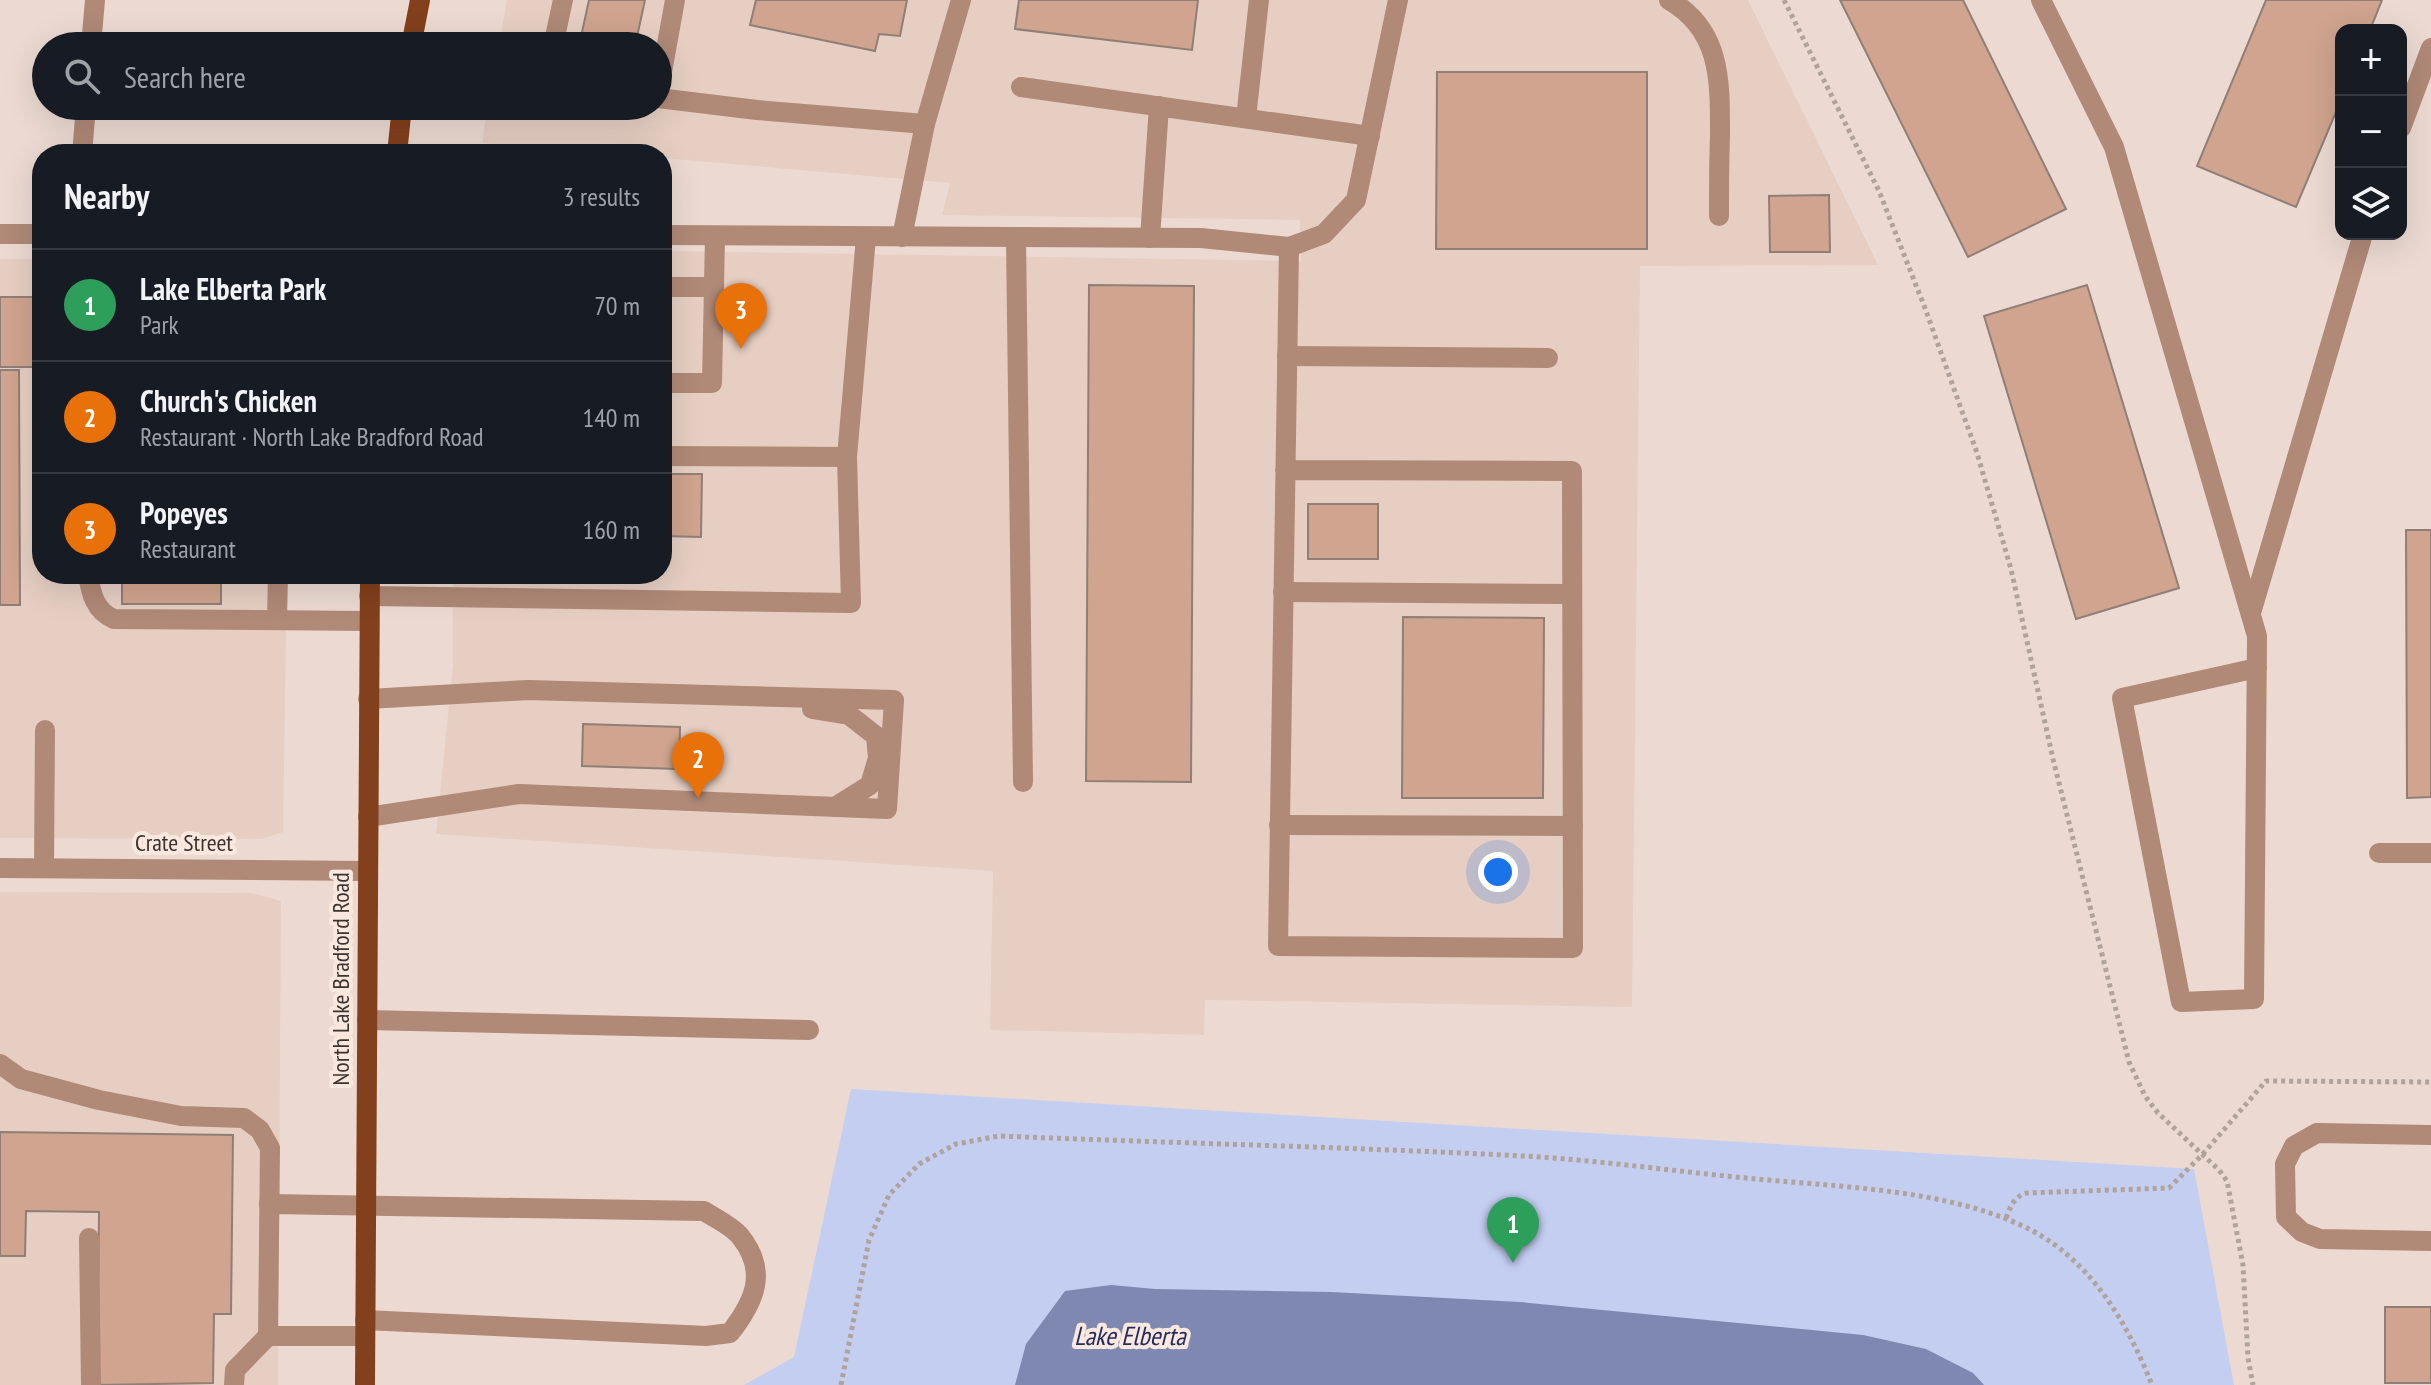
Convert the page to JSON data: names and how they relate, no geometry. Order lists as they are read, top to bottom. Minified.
{"streets":{"main road":["North Lake Bradford Road"],"street":["Crate Street"]},"crossings":[["Crate Street","North Lake Bradford Road"]],"water":["Lake Elberta"],"page":{"map_buttons":["+","−"],"search":"Search here","heading":["Nearby","3 results"],"list":[{"mark":"1","name":"Lake Elberta Park","note":"Park","value":"70 m"},{"mark":"2","name":"Church's Chicken","note":"Restaurant · North Lake Bradford Road","value":"140 m"},{"mark":"3","name":"Popeyes","note":"Restaurant","value":"160 m"}],"pins":["3","2","1"]}}
